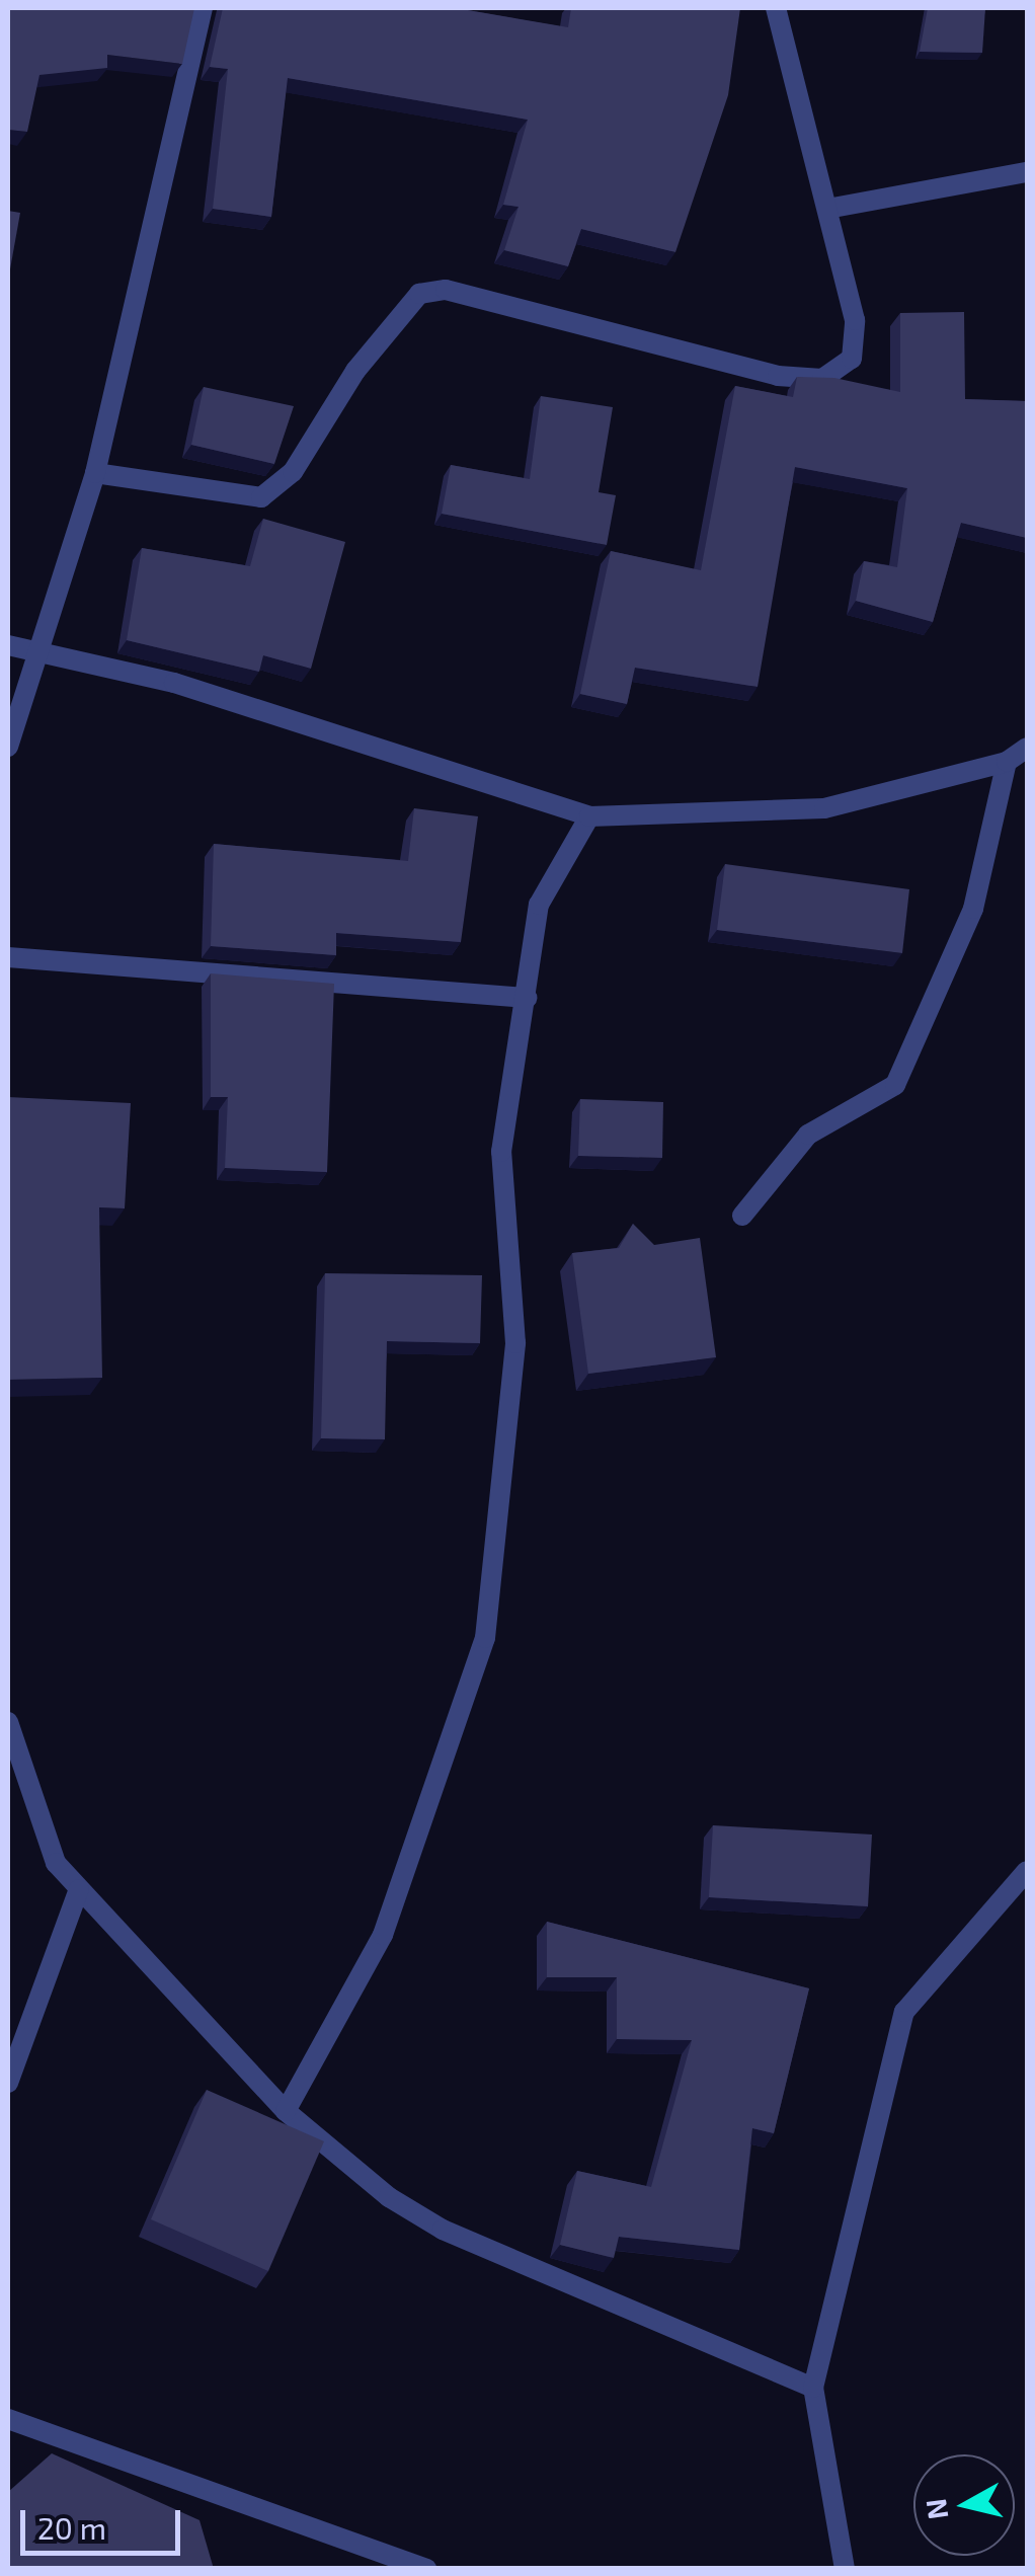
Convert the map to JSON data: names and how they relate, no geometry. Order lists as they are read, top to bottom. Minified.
{"scale_bar":"20 m","north":"left"}
